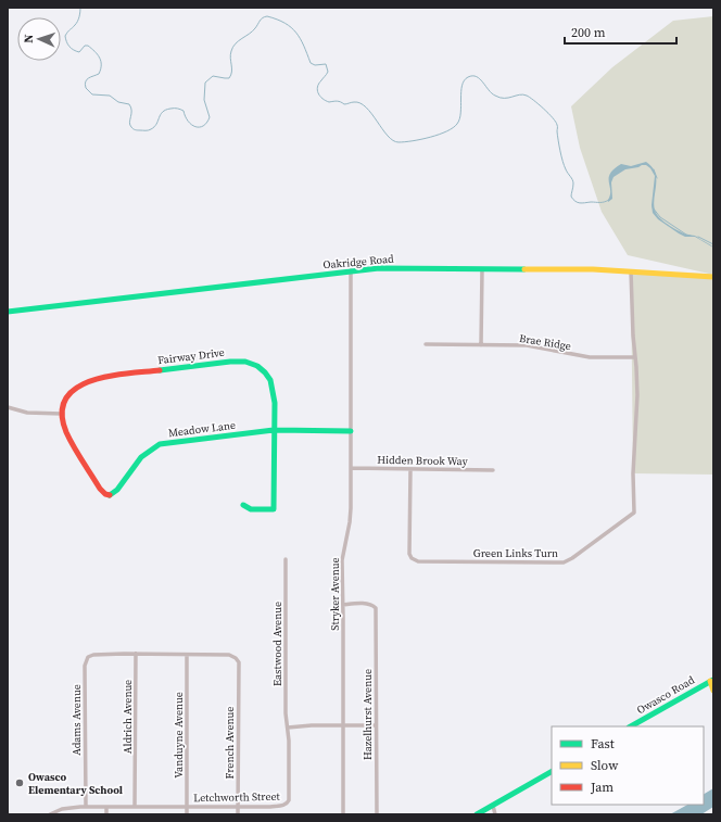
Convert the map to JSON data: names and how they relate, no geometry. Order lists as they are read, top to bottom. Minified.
{"streets":{"street":["Oakridge Road","Brae Ridge","Fairway Drive","Meadow Lane","Hidden Brook Way","Green Links Turn","Stryker Avenue","Eastwood Avenue","Owasco Road","Hazelhurst Avenue","Aldrich Avenue","Adams Avenue","Vanduyne Avenue","French Avenue","Letchworth Street"]},"crossings":[["Oakridge Road","Green Links Turn"],["Oakridge Road","Stryker Avenue"],["Brae Ridge","Green Links Turn"],["Fairway Drive","Meadow Lane"],["Meadow Lane","Stryker Avenue"],["Hidden Brook Way","Green Links Turn"],["Hidden Brook Way","Stryker Avenue"],["Stryker Avenue","Hazelhurst Avenue"],["Eastwood Avenue","Letchworth Street"],["Aldrich Avenue","Adams Avenue"],["Aldrich Avenue","Letchworth Street"],["Adams Avenue","Letchworth Street"],["Vanduyne Avenue","French Avenue"],["Vanduyne Avenue","Letchworth Street"],["French Avenue","Letchworth Street"]],"places":["Owasco Elementary School"],"legend":["Fast","Slow","Jam"],"scale_bar":"200 m","north":"left"}
